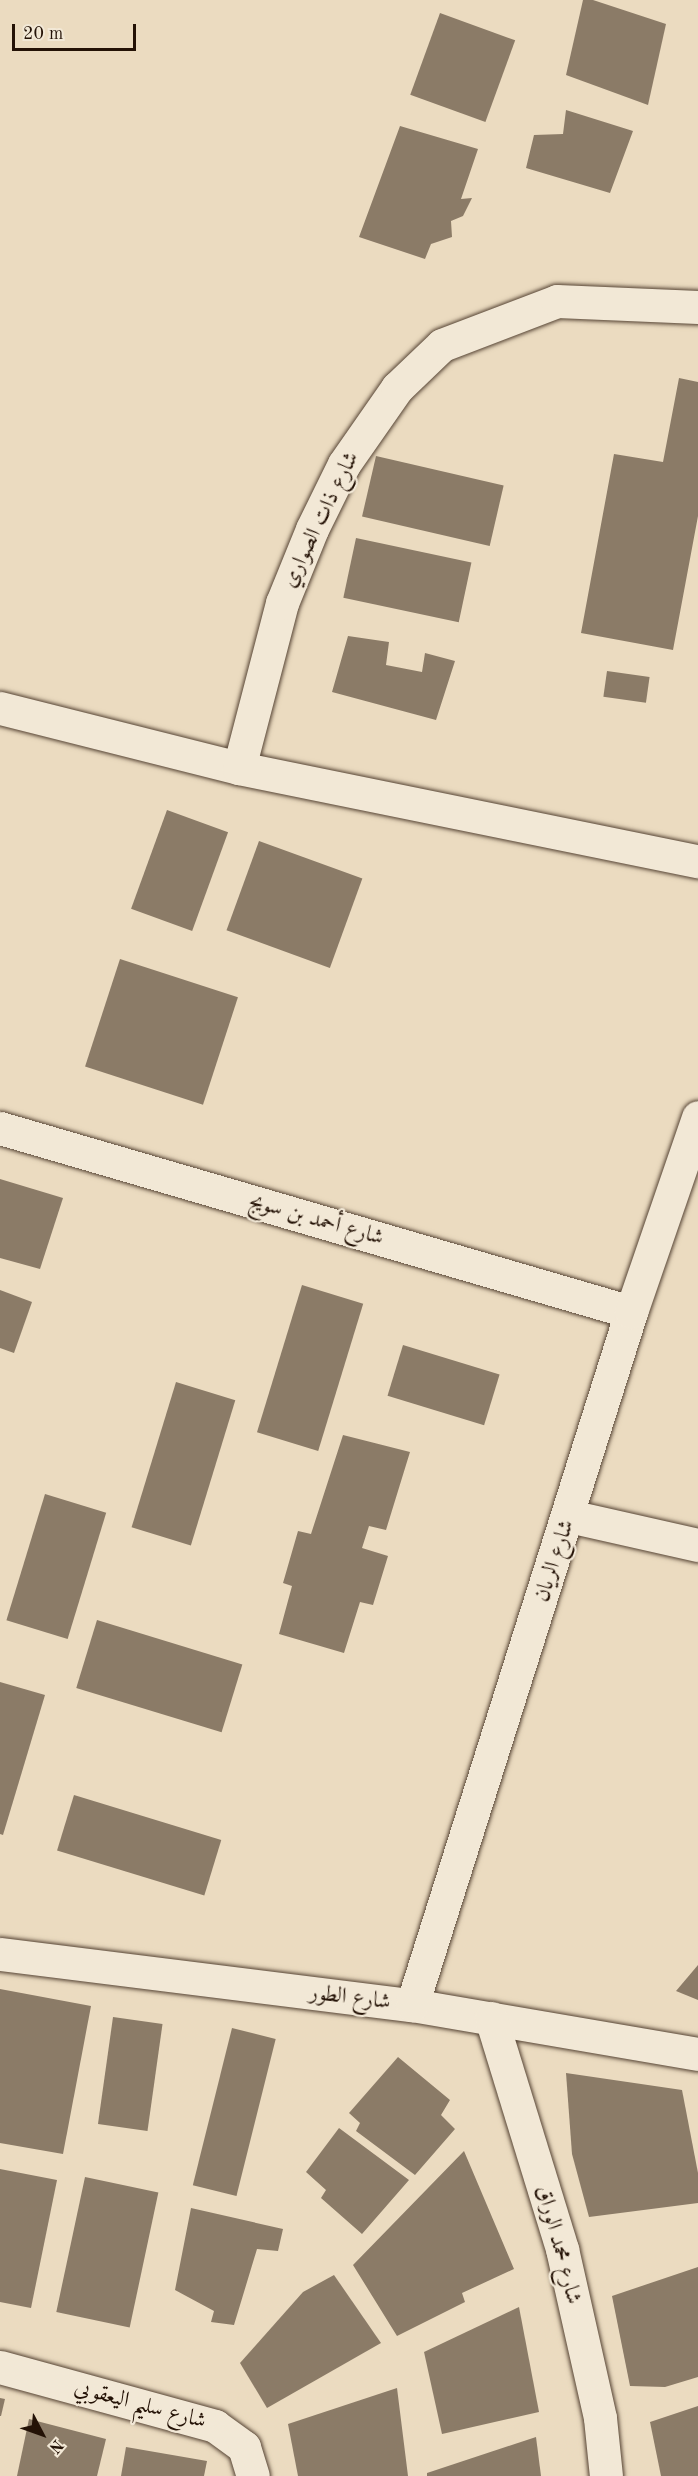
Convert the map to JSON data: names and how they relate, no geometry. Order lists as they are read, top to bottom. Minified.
{"streets":{"street":["شارع ذات الصواري","شارع أحمد بن سويج","شارع الريان","شارع الطور","شارع محمد الوراق","شارع سليم اليعقوبي"]},"crossings":[["شارع أحمد بن سويج","شارع الريان"],["شارع الريان","شارع الطور"],["شارع الطور","شارع محمد الوراق"]],"scale_bar":"20 m","north":"bottom right"}
